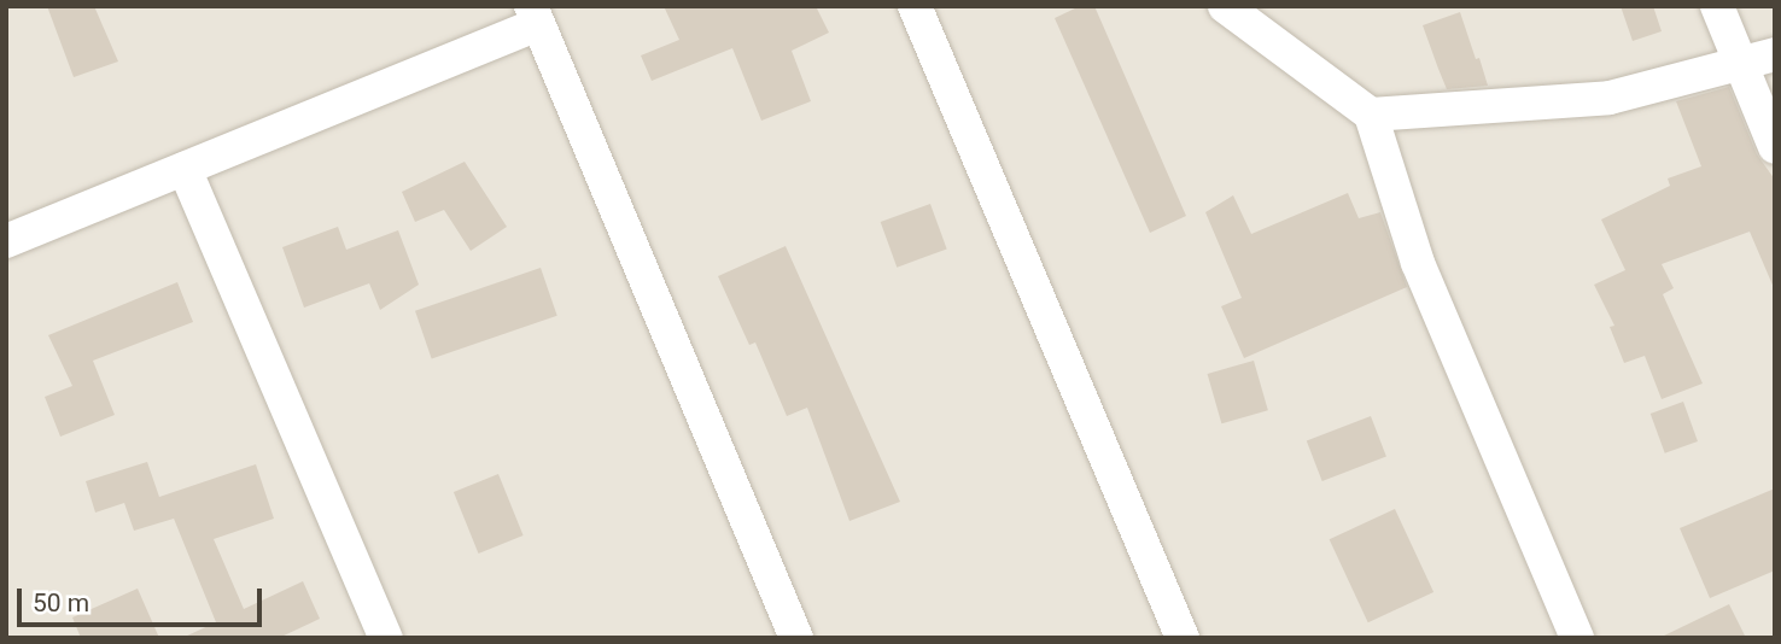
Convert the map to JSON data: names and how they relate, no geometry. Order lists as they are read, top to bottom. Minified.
{"scale_bar":"50 m"}
